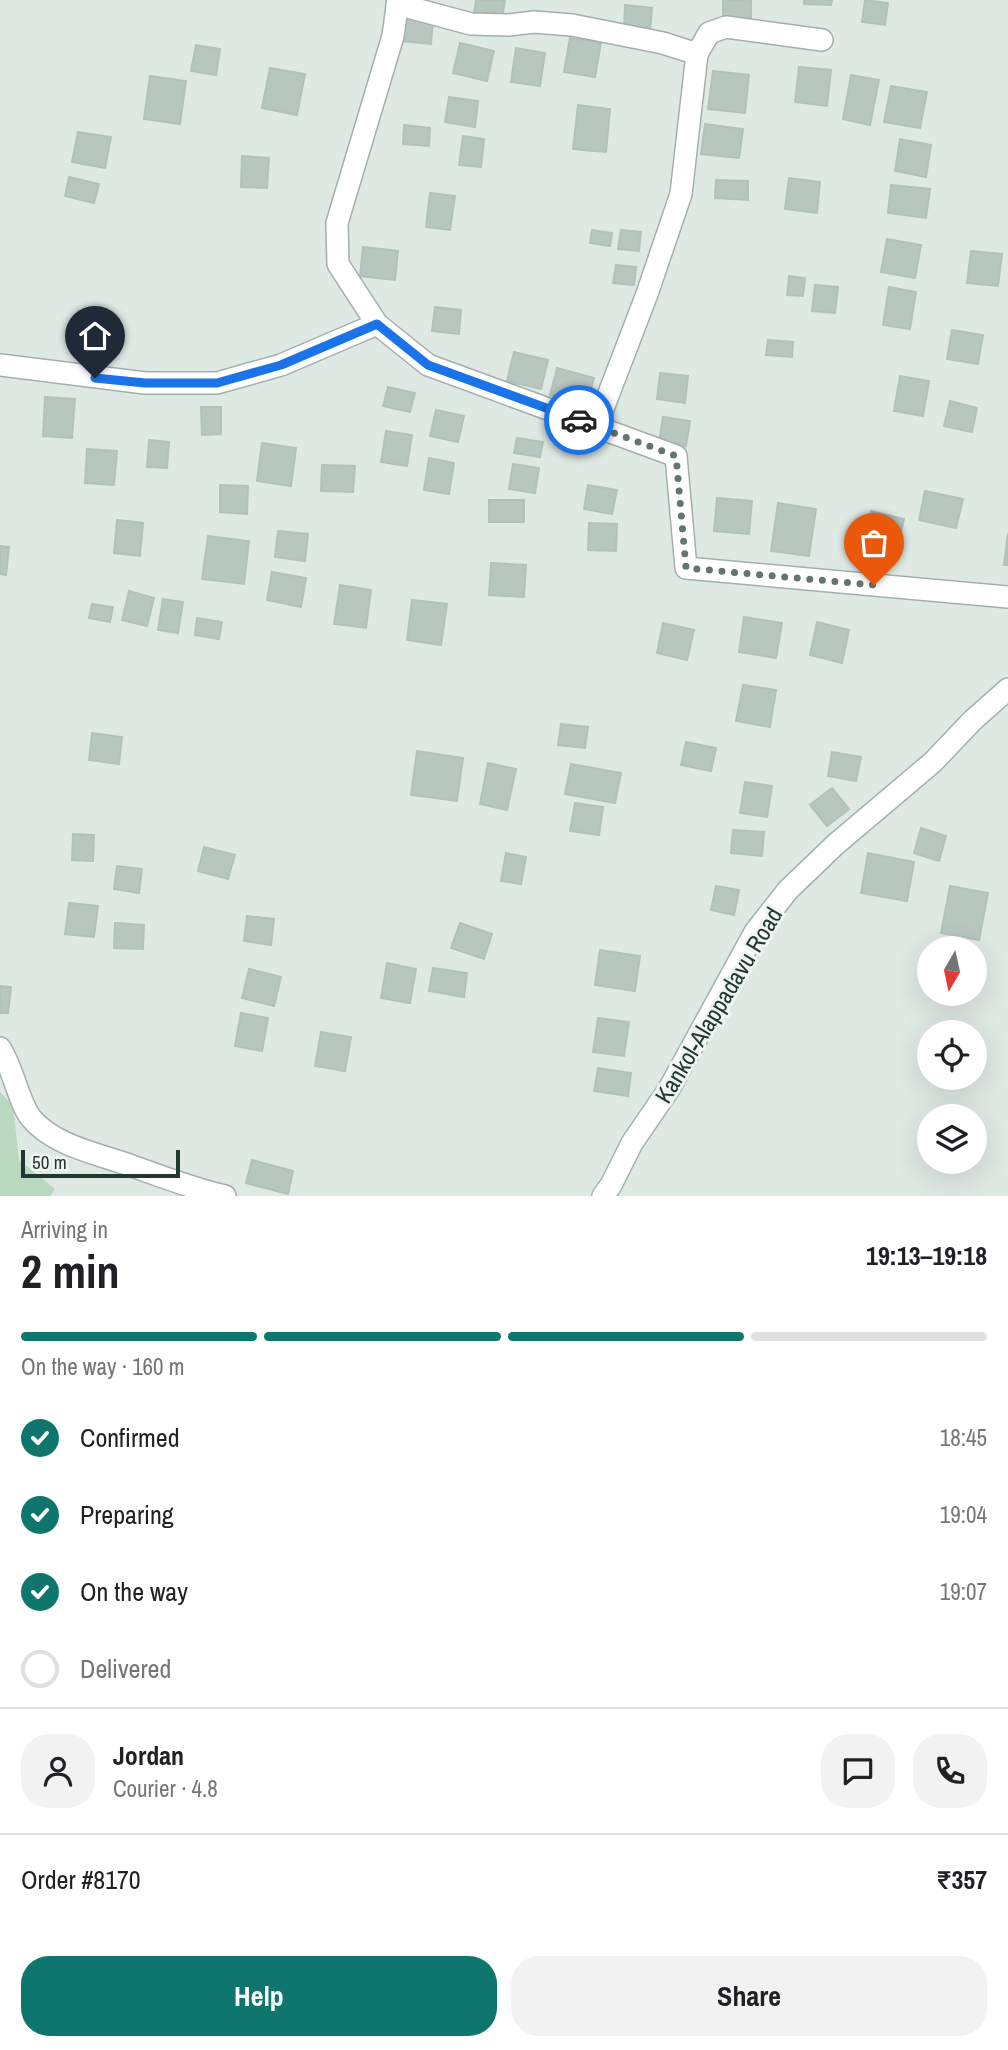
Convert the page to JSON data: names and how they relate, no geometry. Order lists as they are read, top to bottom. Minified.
{"streets":{"street":["Kankol-Alappadavu Road"]},"scale_bar":"50 m","north":"bottom","page":{"scale":"50 m","heading":["2 min","Arriving in","19:13–19:18"],"panel":["Jordan","Courier · 4.8","Order #8170","₹357"],"bar":"On the way · 160 m","list":[["Confirmed","18:45"],["Preparing","19:04"],["On the way","19:07"],"Delivered"],"buttons":["Help","Share"]}}
